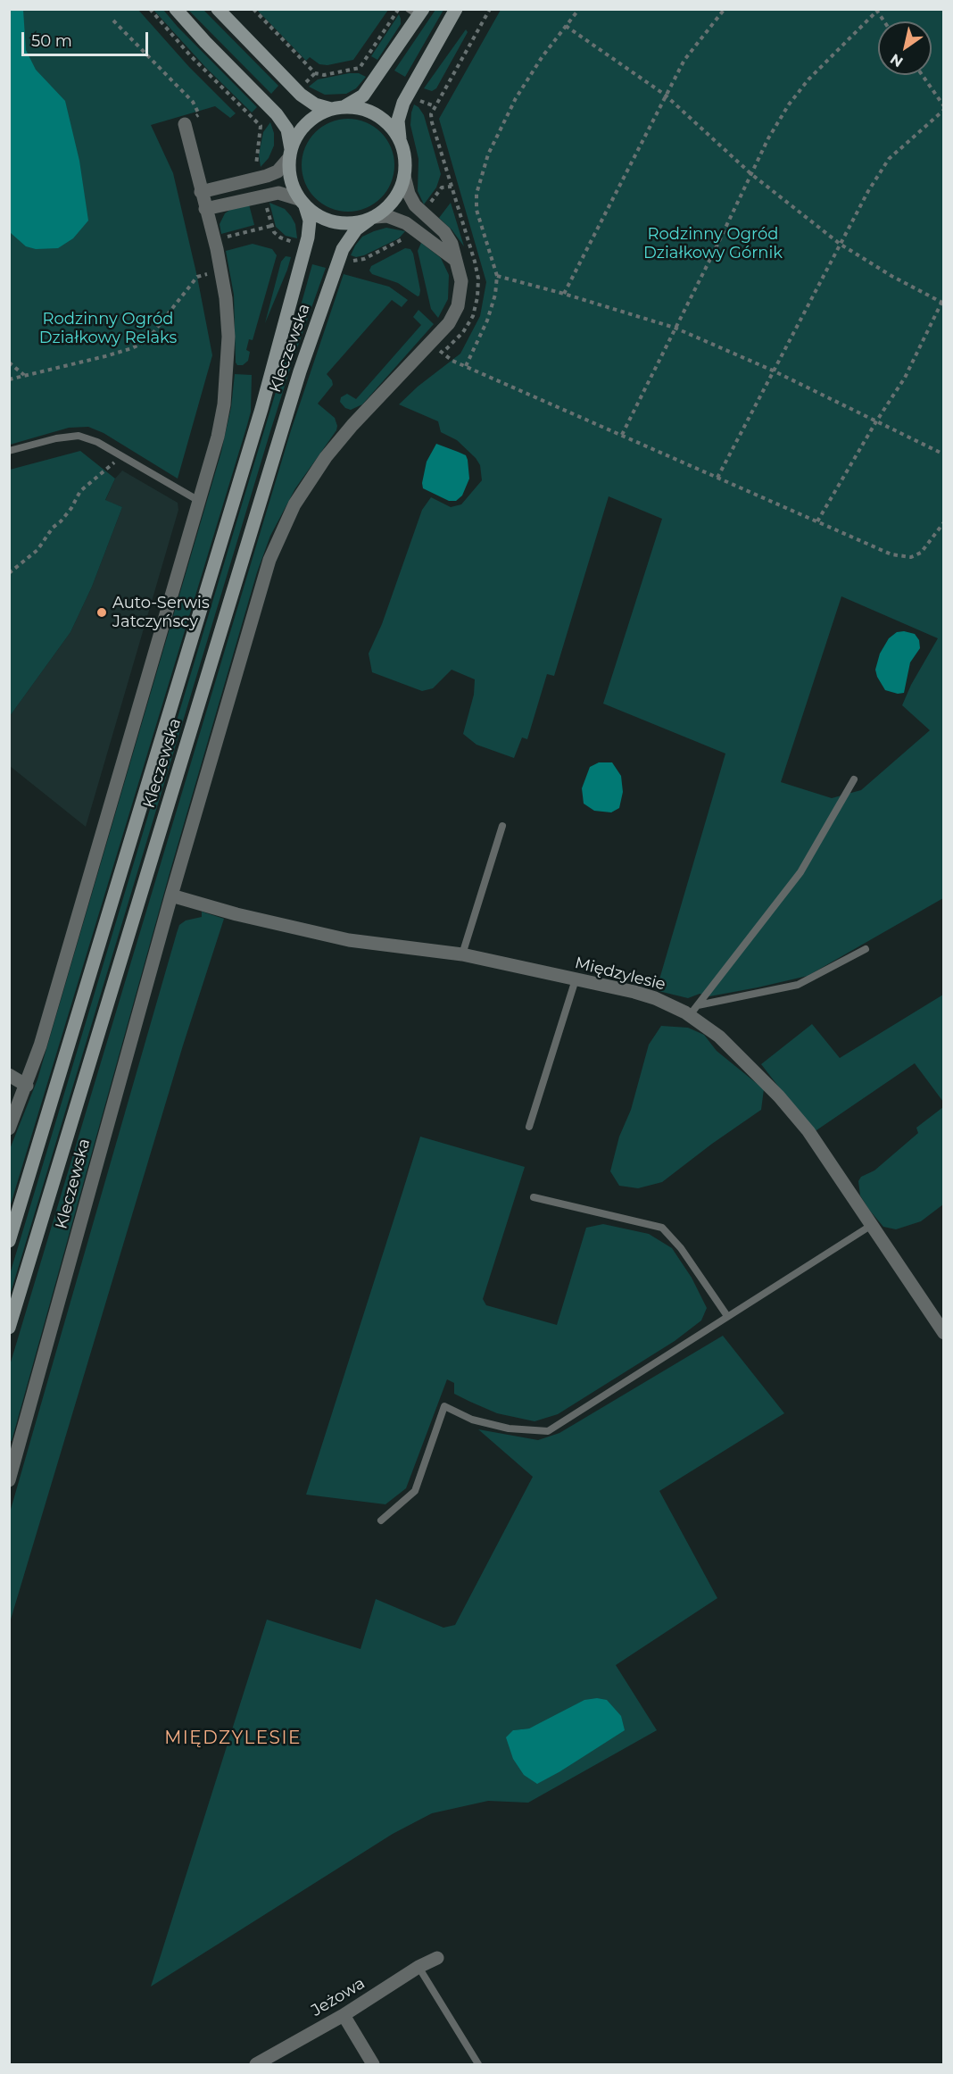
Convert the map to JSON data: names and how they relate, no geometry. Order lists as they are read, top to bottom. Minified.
{"streets":{"main road":["Kleczewska"],"street":["Międzylesie","Jeżowa"]},"crossings":[["Kleczewska","Międzylesie"]],"districts":["MIĘDZYLESIE"],"parks":["Rodzinny Ogród Działkowy Górnik","Rodzinny Ogród Działkowy Relaks"],"places":["Auto-Serwis Jatczyńscy"],"scale_bar":"50 m","north":"bottom left"}
